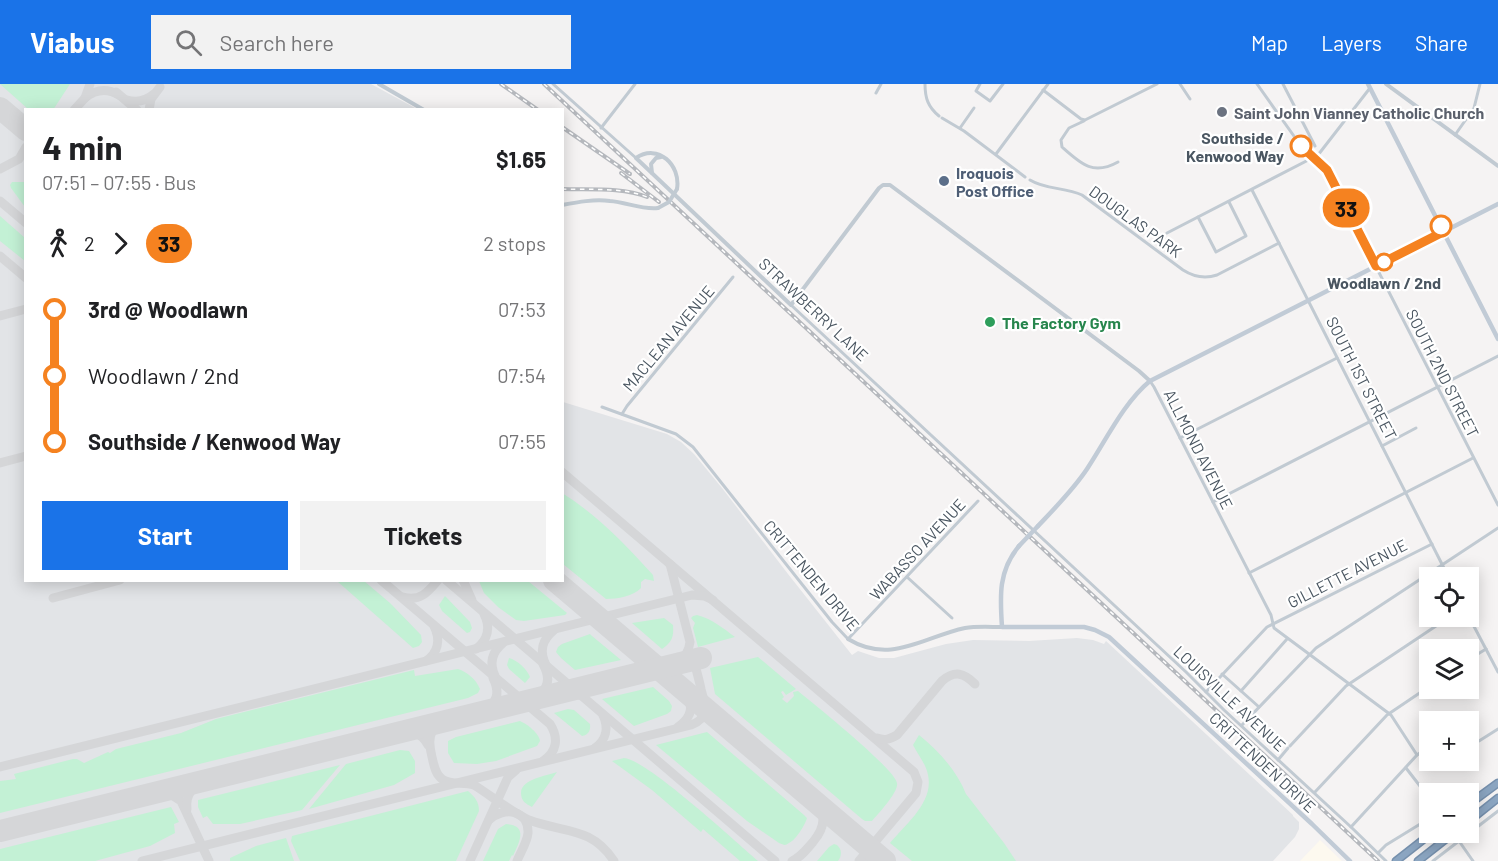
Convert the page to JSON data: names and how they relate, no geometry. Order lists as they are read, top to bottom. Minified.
{"streets":{"main road":["CRITTENDEN DRIVE"],"street":["DOUGLAS PARK","STRAWBERRY LANE","MACLEAN AVENUE","SOUTH 2ND STREET","SOUTH 1ST STREET","ALLMOND AVENUE","WABASSO AVENUE","GILLETTE AVENUE","LOUISVILLE AVENUE"]},"crossings":[["DOUGLAS PARK","SOUTH 1ST STREET"],["STRAWBERRY LANE","ALLMOND AVENUE"],["STRAWBERRY LANE","LOUISVILLE AVENUE"],["MACLEAN AVENUE","CRITTENDEN DRIVE"],["SOUTH 1ST STREET","GILLETTE AVENUE"],["ALLMOND AVENUE","GILLETTE AVENUE"],["WABASSO AVENUE","CRITTENDEN DRIVE"],["GILLETTE AVENUE","LOUISVILLE AVENUE"]],"places":["Saint John Vianney Catholic Church","Southside / Kenwood Way","Iroquois Post Office","Woodlawn / 2nd","The Factory Gym"],"lines":["bus line 33"],"page":{"header":"Viabus","search":"Search here","nav":["Map","Layers","Share"],"on_map":"33","heading":["4 min","07:51 – 07:55 · Bus","$1.65"],"legs":["2","33","2 stops"],"list":[{"name":"3rd @ Woodlawn","value":"07:53"},{"name":"Woodlawn / 2nd","value":"07:54"},{"name":"Southside / Kenwood Way","value":"07:55"}],"buttons":["Start","Tickets"],"map_buttons":["+","−"]}}
